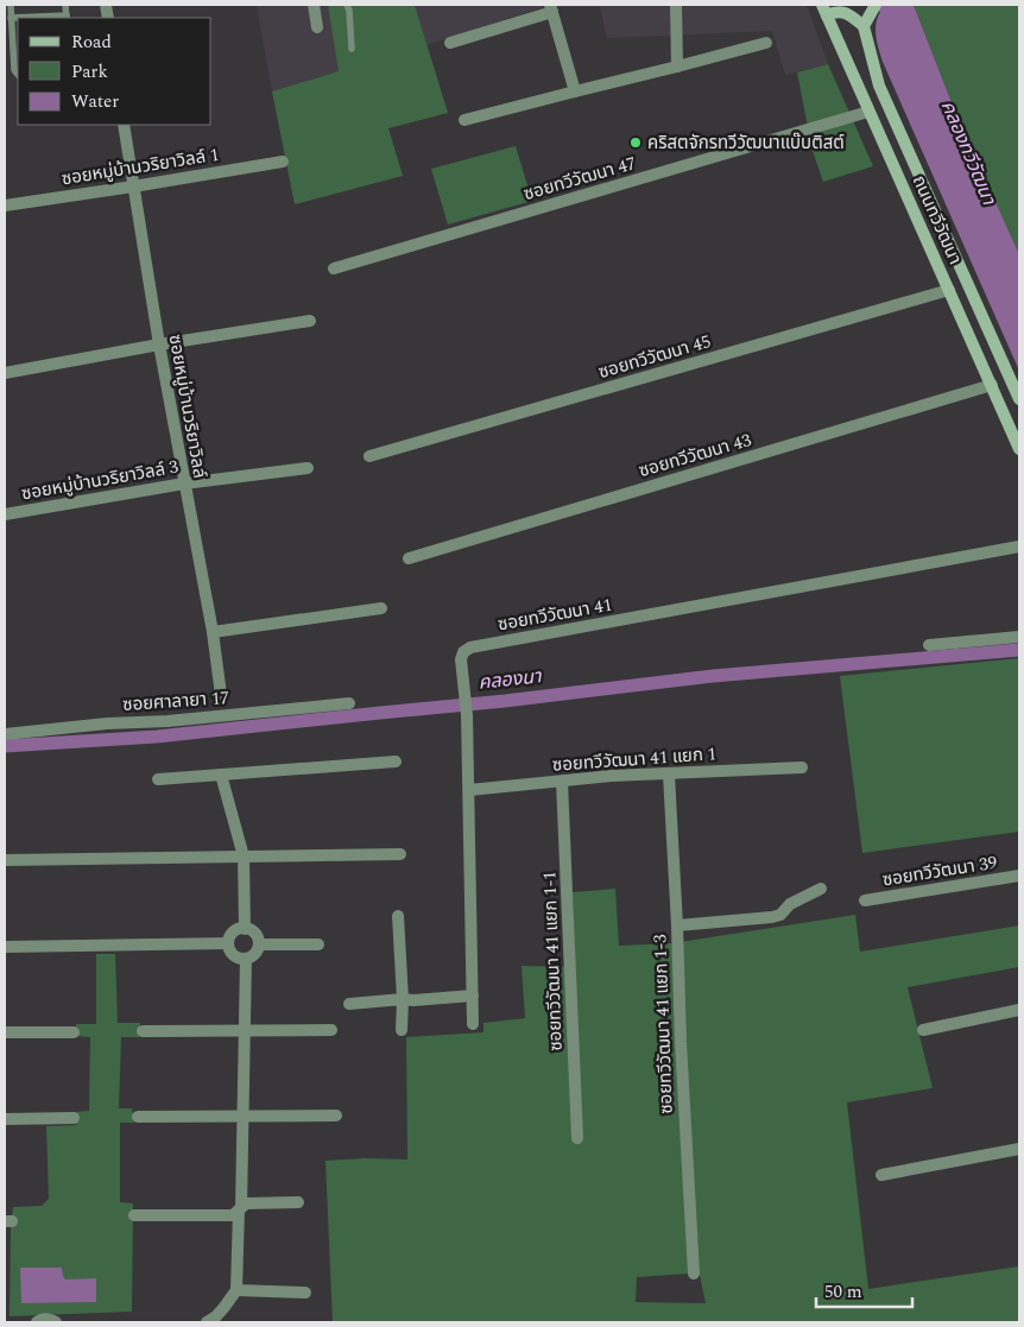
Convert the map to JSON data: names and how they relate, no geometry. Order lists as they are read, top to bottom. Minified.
{"streets":{"main road":["ถนนทวีวัฒนา"],"street":["ซอยหมู่บ้านวริยาวิลล์ 1","ซอยทวีวัฒนา 47","ซอยทวีวัฒนา 45","ซอยหมู่บ้านวริยาวิลล์","ซอยทวีวัฒนา 43","ซอยหมู่บ้านวริยาวิลล์ 3","ซอยทวีวัฒนา 41","ซอยศาลายา 17","ซอยทวีวัฒนา 41 แยก 1","ซอยทวีวัฒนา 39","ซอยทวีวัฒนา 41 แยก 1-1","ซอยทวีวัฒนา 41 แยก 1-3"]},"crossings":[["ซอยหมู่บ้านวริยาวิลล์ 1","ซอยหมู่บ้านวริยาวิลล์"],["ซอยทวีวัฒนา 47","ถนนทวีวัฒนา"],["ถนนทวีวัฒนา","ซอยทวีวัฒนา 45"],["ถนนทวีวัฒนา","ซอยทวีวัฒนา 43"],["ซอยหมู่บ้านวริยาวิลล์","ซอยหมู่บ้านวริยาวิลล์ 3"],["ซอยทวีวัฒนา 41","ซอยทวีวัฒนา 41 แยก 1"],["ซอยทวีวัฒนา 41 แยก 1","ซอยทวีวัฒนา 41 แยก 1-1"],["ซอยทวีวัฒนา 41 แยก 1","ซอยทวีวัฒนา 41 แยก 1-3"]],"water":["คลองทวีวัฒนา","คลองนา"],"places":["คริสตจักรทวีวัฒนาแบ๊บติสต์"],"legend":["Road","Park","Water"],"scale_bar":"50 m"}
